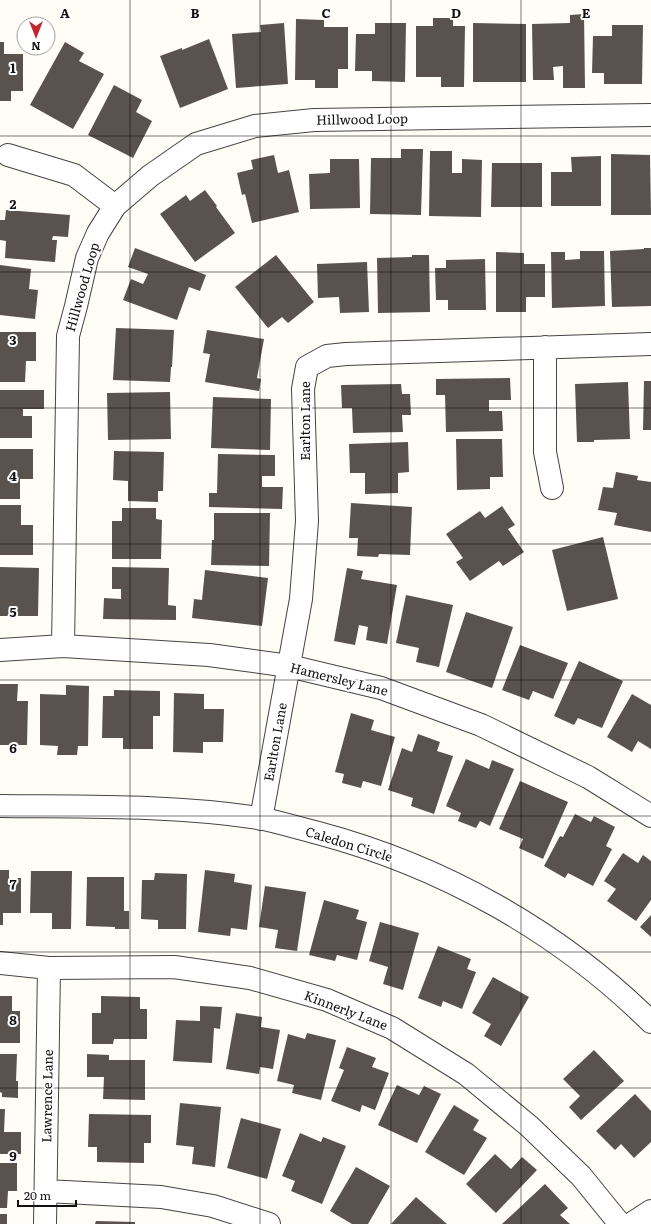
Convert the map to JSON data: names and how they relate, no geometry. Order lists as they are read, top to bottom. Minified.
{"streets":{"street":["Hillwood Loop","Earlton Lane","Hamersley Lane","Caledon Circle","Kinnerly Lane","Lawrence Lane"]},"crossings":[["Hillwood Loop","Hamersley Lane"],["Earlton Lane","Hamersley Lane"],["Earlton Lane","Caledon Circle"],["Kinnerly Lane","Lawrence Lane"]],"scale_bar":"20 m","north":"bottom","grid":{"columns":["A","B","C","D","E"],"rows":["1","2","3","4","5","6","7","8","9"]}}
